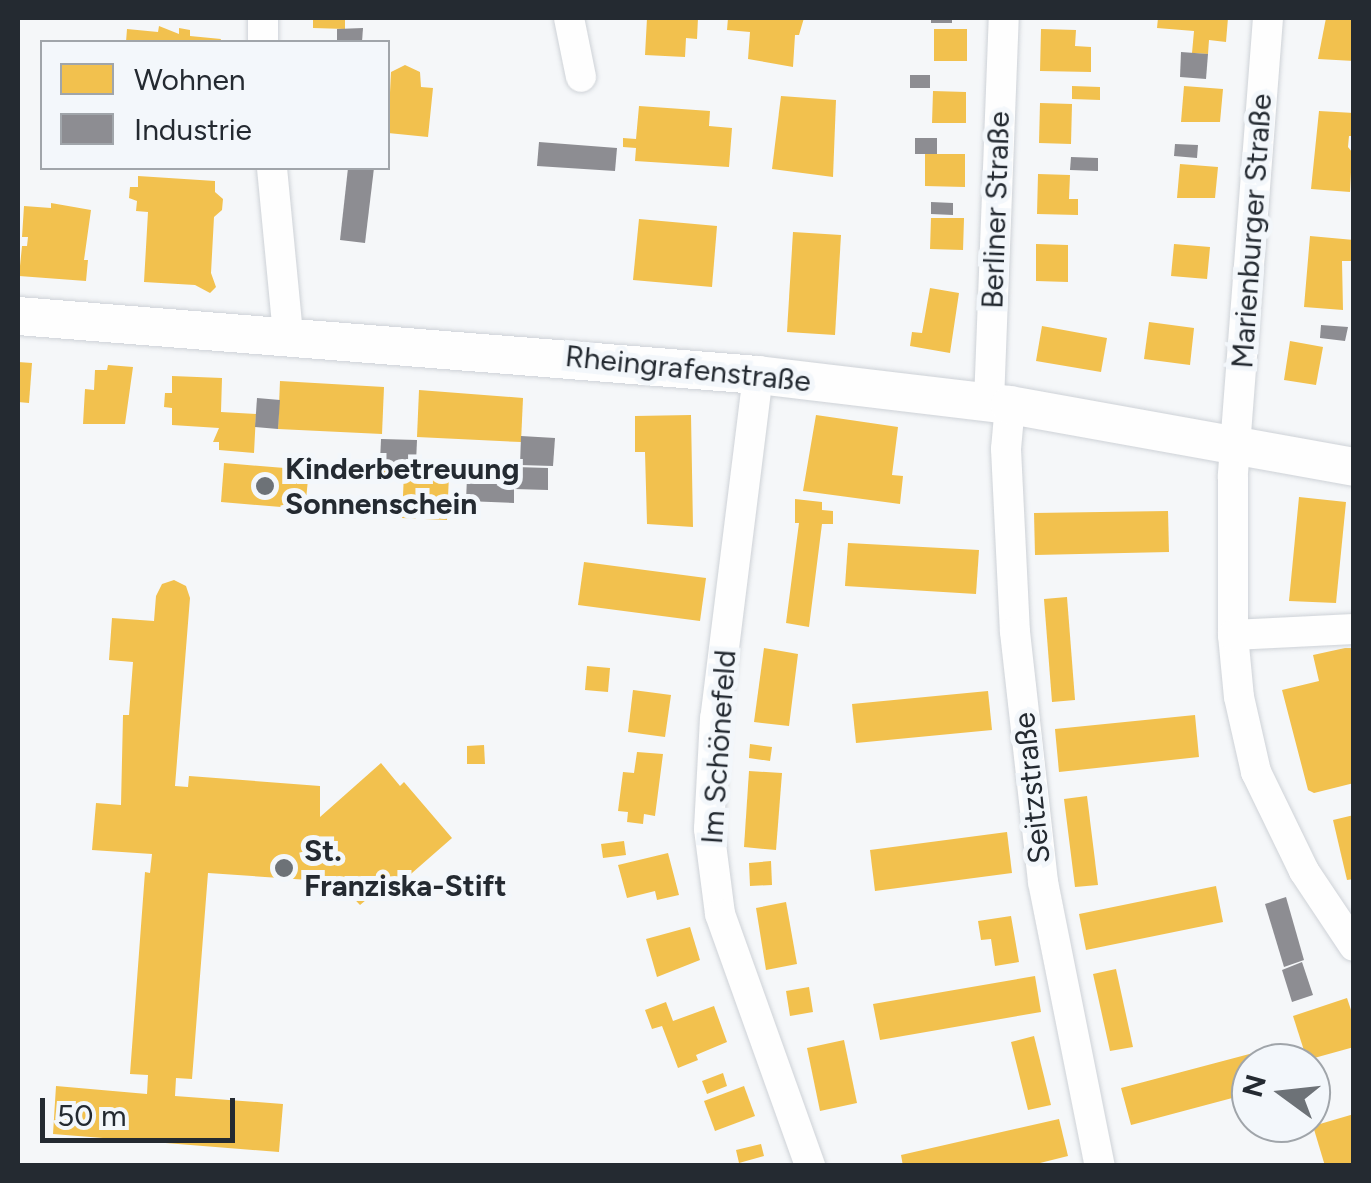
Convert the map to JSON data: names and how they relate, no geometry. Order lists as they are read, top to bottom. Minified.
{"streets":{"street":["Berliner Straße","Marienburger Straße","Rheingrafenstraße","Im Schönefeld","Seitzstraße"]},"crossings":[["Berliner Straße","Rheingrafenstraße"],["Berliner Straße","Seitzstraße"],["Marienburger Straße","Rheingrafenstraße"],["Rheingrafenstraße","Im Schönefeld"],["Rheingrafenstraße","Seitzstraße"]],"places":["Kinderbetreuung Sonnenschein","St. Franziska-Stift"],"legend":["Wohnen","Industrie"],"scale_bar":"50 m","north":"left"}
